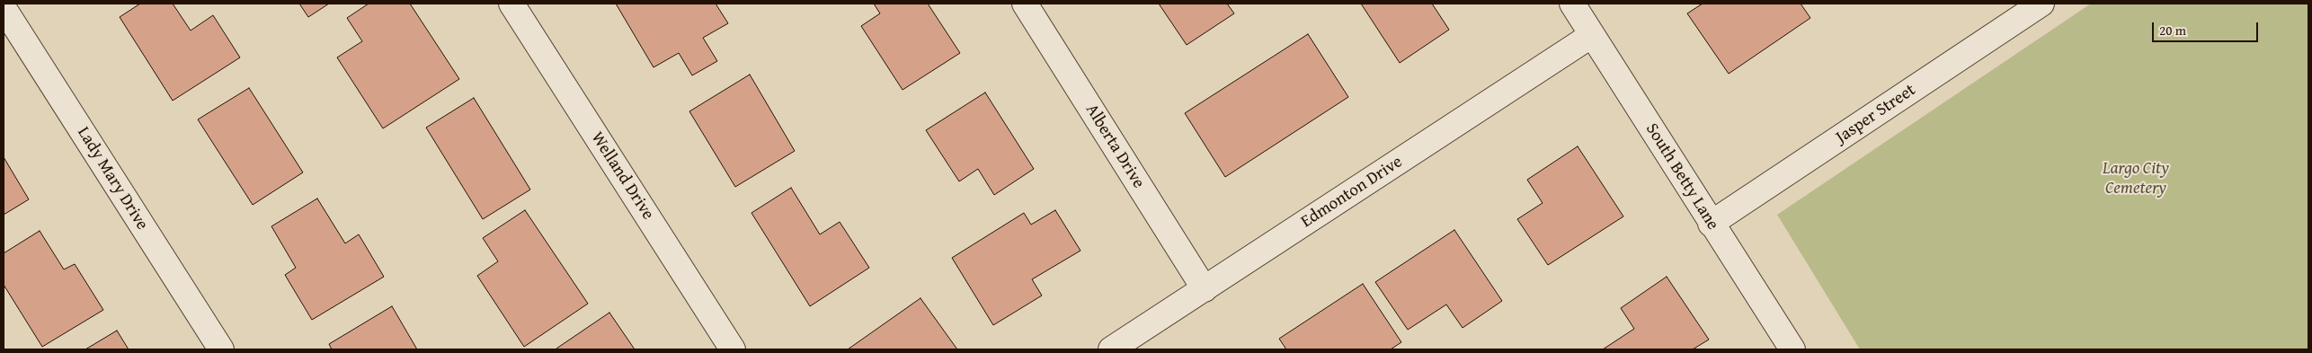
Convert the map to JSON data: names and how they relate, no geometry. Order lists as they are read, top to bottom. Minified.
{"streets":{"street":["Jasper Street","Alberta Drive","Welland Drive","South Betty Lane","Lady Mary Drive","Edmonton Drive"]},"crossings":[["Jasper Street","South Betty Lane"],["Alberta Drive","Edmonton Drive"],["South Betty Lane","Edmonton Drive"]],"parks":["Largo City Cemetery"],"scale_bar":"20 m"}
